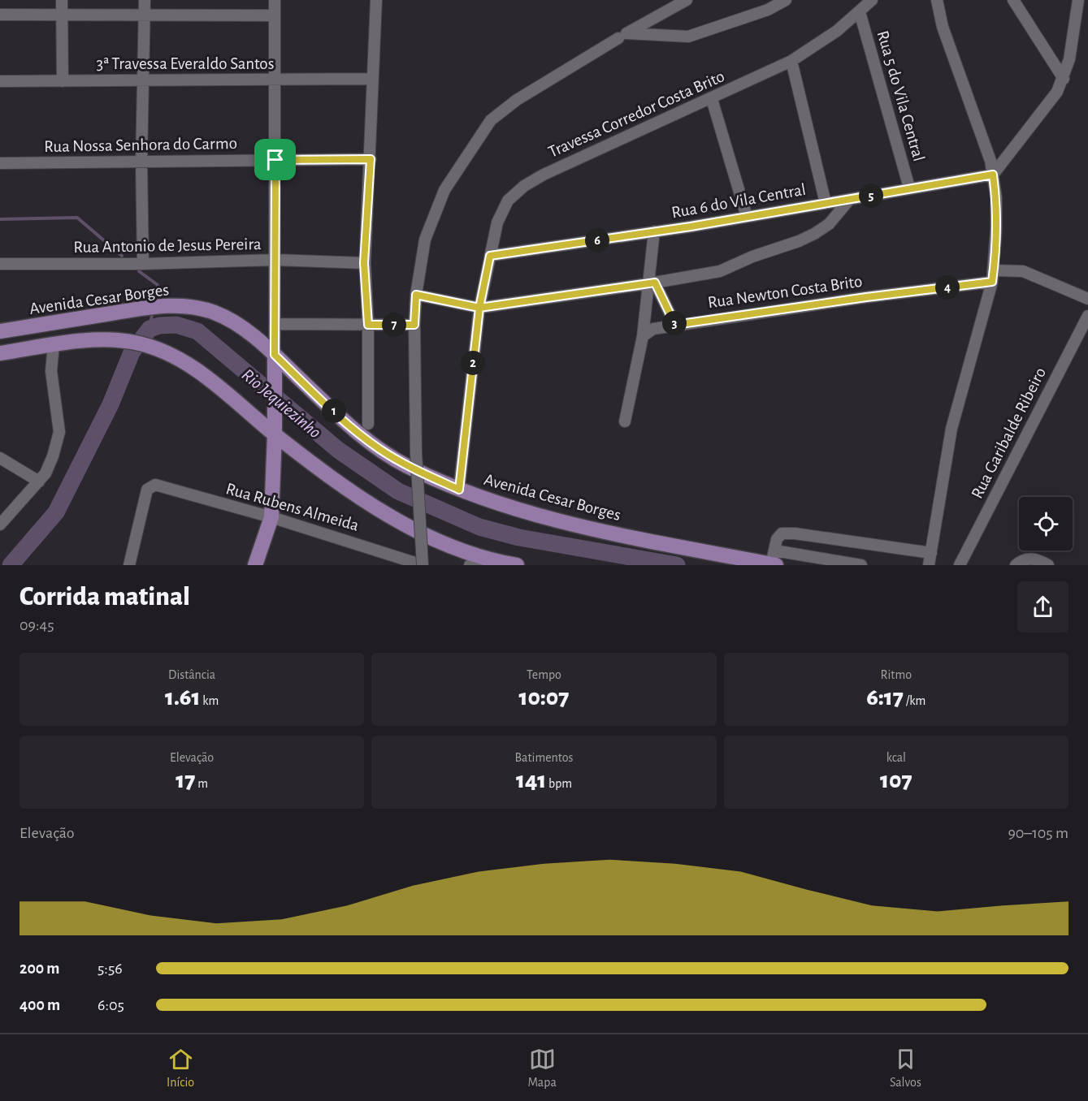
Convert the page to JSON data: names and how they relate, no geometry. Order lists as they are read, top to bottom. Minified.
{"streets":{"main road":["Avenida Cesar Borges"],"street":["3ª Travessa Everaldo Santos","Rua 5 do Vila Central","Travessa Corredor Costa Brito","Rua Nossa Senhora do Carmo","Rua 6 do Vila Central","Rua Antonio de Jesus Pereira","Rua Newton Costa Brito","Rua Garibalde Ribeiro","Rua Rubens Almeida"]},"crossings":[["Rua 5 do Vila Central","Travessa Corredor Costa Brito"],["Rua 5 do Vila Central","Rua 6 do Vila Central"],["Travessa Corredor Costa Brito","Rua 6 do Vila Central"],["Travessa Corredor Costa Brito","Avenida Cesar Borges"]],"water":["Rio Jequiezinho"],"page":{"pins":["5","6","4","3","7","2","1"],"heading":["Corrida matinal","09:45"],"stats":[["Distância","1.61 km"],["Tempo","10:07"],["Ritmo","6:17 /km"],["Elevação","17 m"],["Batimentos","141 bpm"],["kcal","107"]],"chart":["Elevação","90–105 m"],"list":[{"name":"200 m","note":"5:56"},{"name":"400 m","note":"6:05"}],"tabs":["Início","Mapa","Salvos"]}}
